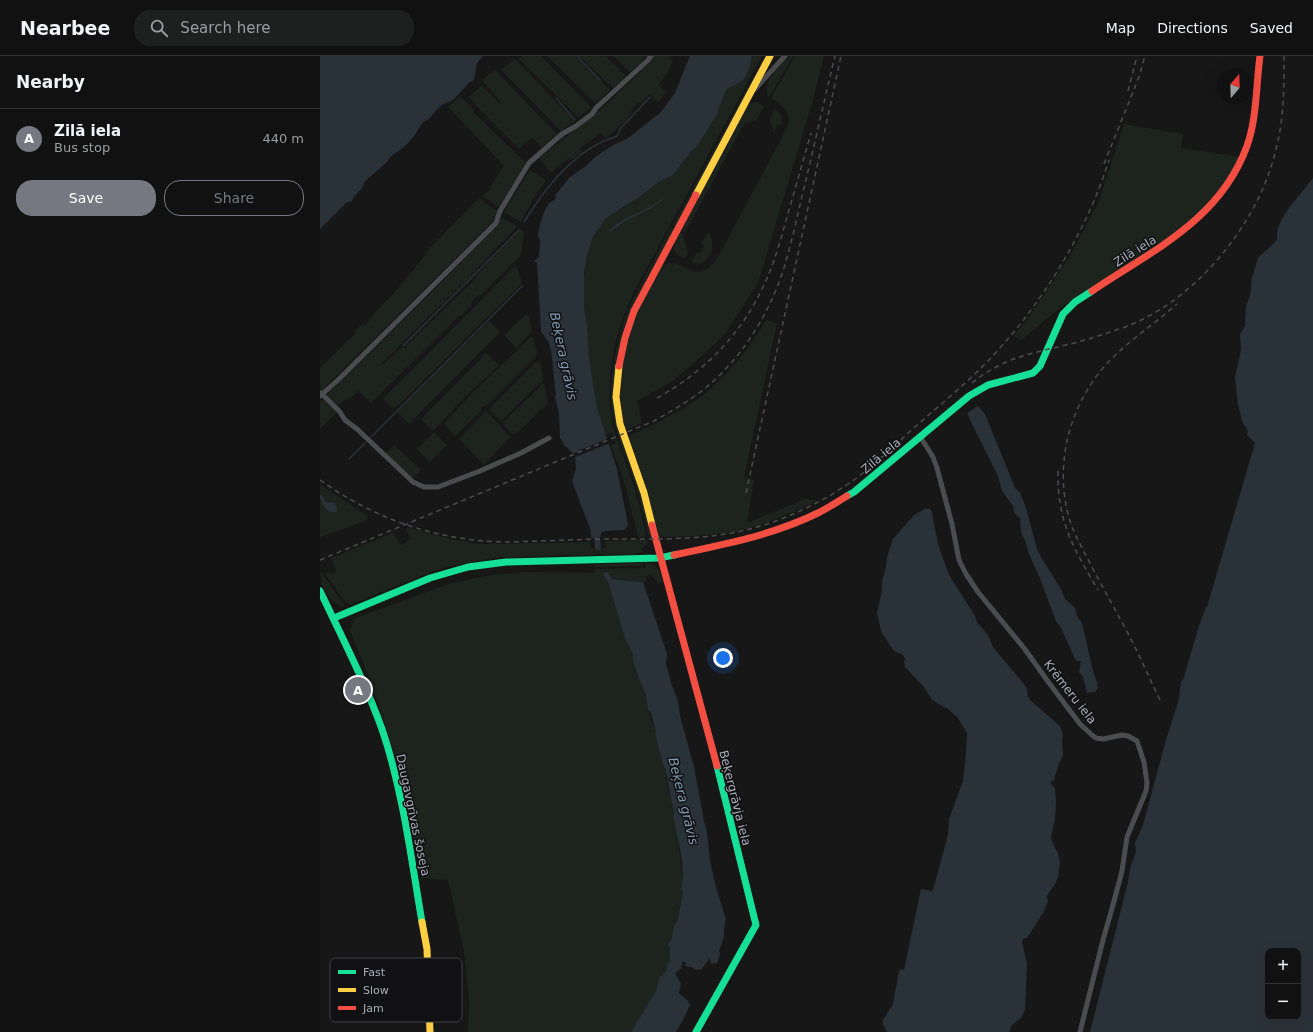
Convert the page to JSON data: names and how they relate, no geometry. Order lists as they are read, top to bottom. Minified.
{"streets":{"street":["Zilā iela","Krēmeru iela","Beķergrāvja iela","Daugavgrīvas šoseja"]},"crossings":[["Zilā iela","Krēmeru iela"],["Zilā iela","Beķergrāvja iela"],["Zilā iela","Daugavgrīvas šoseja"]],"water":["Beķera grāvis"],"legend":["Fast","Slow","Jam"],"north":"top","page":{"header":"Nearbee","search":"Search here","nav":["Map","Directions","Saved"],"heading":"Nearby","list":[{"mark":"A","name":"Zilā iela","note":"Bus stop","value":"440 m"}],"buttons":["Save","Share"],"pins":"A","map_buttons":["+","−"]}}
